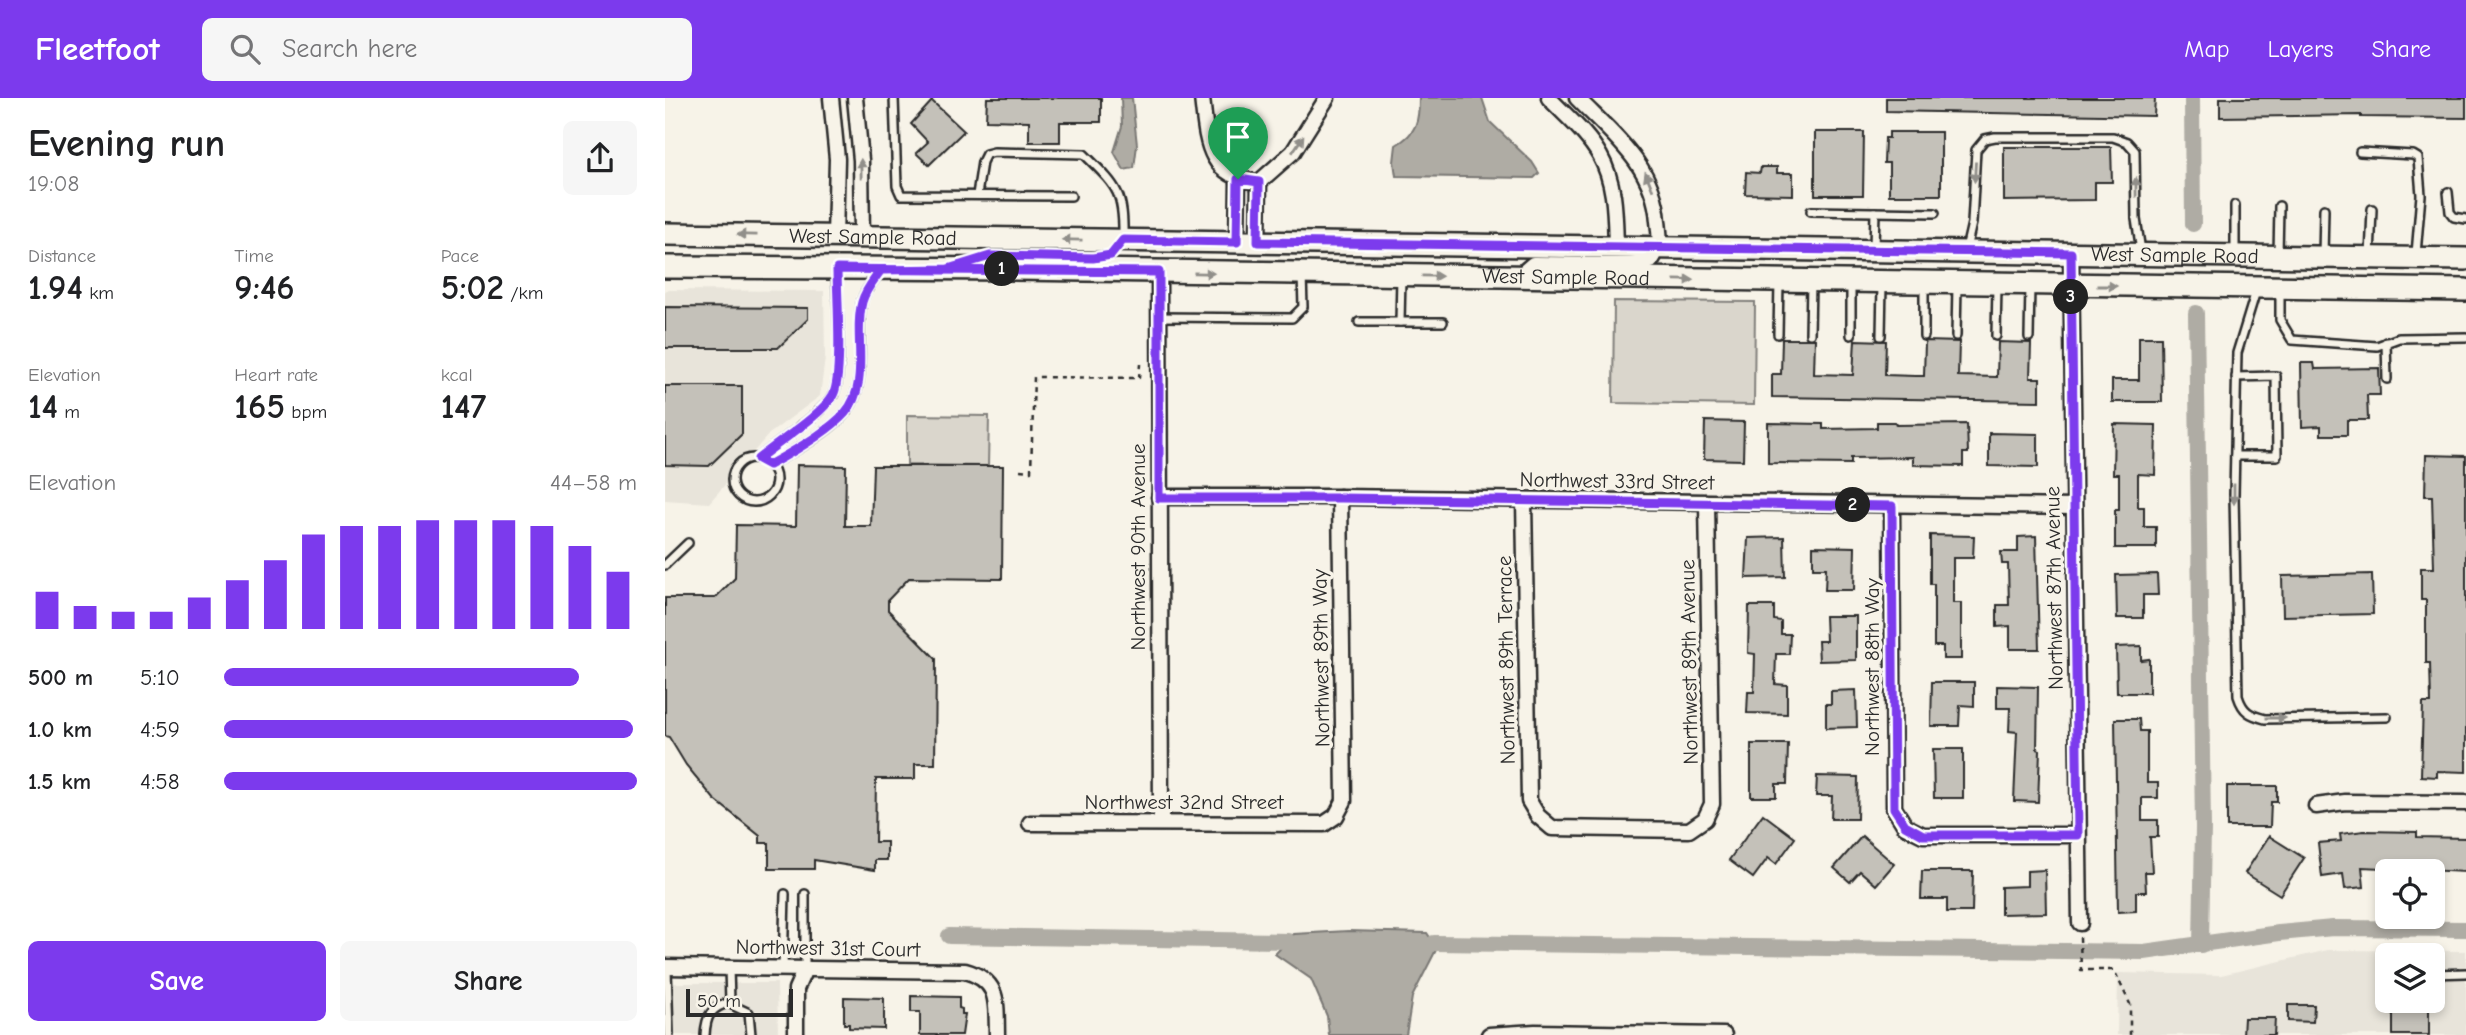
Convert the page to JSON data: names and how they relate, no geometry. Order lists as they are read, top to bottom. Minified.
{"streets":{"main road":["West Sample Road"],"street":["Northwest 33rd Street","Northwest 90th Avenue","Northwest 87th Avenue","Northwest 89th Way","Northwest 89th Terrace","Northwest 89th Avenue","Northwest 88th Way","Northwest 32nd Street","Northwest 31st Court"]},"crossings":[["West Sample Road","Northwest 90th Avenue"],["West Sample Road","Northwest 87th Avenue"],["Northwest 33rd Street","Northwest 90th Avenue"],["Northwest 33rd Street","Northwest 87th Avenue"],["Northwest 33rd Street","Northwest 89th Way"],["Northwest 33rd Street","Northwest 89th Terrace"],["Northwest 33rd Street","Northwest 89th Avenue"],["Northwest 33rd Street","Northwest 88th Way"],["Northwest 90th Avenue","Northwest 32nd Street"],["Northwest 87th Avenue","Northwest 88th Way"],["Northwest 89th Way","Northwest 32nd Street"],["Northwest 89th Terrace","Northwest 89th Avenue"]],"scale_bar":"50 m","page":{"header":"Fleetfoot","search":"Search here","nav":["Map","Layers","Share"],"heading":["Evening run","19:08"],"stats":[["Distance","1.94 km"],["Time","9:46"],["Pace","5:02 /km"],["Elevation","14 m"],["Heart rate","165 bpm"],["kcal","147"]],"pins":["1","3","2"],"chart":["Elevation","44–58 m"],"list":[{"name":"500 m","note":"5:10"},{"name":"1.0 km","note":"4:59"},{"name":"1.5 km","note":"4:58"}],"buttons":["Save","Share"],"scale":"50 m"}}
